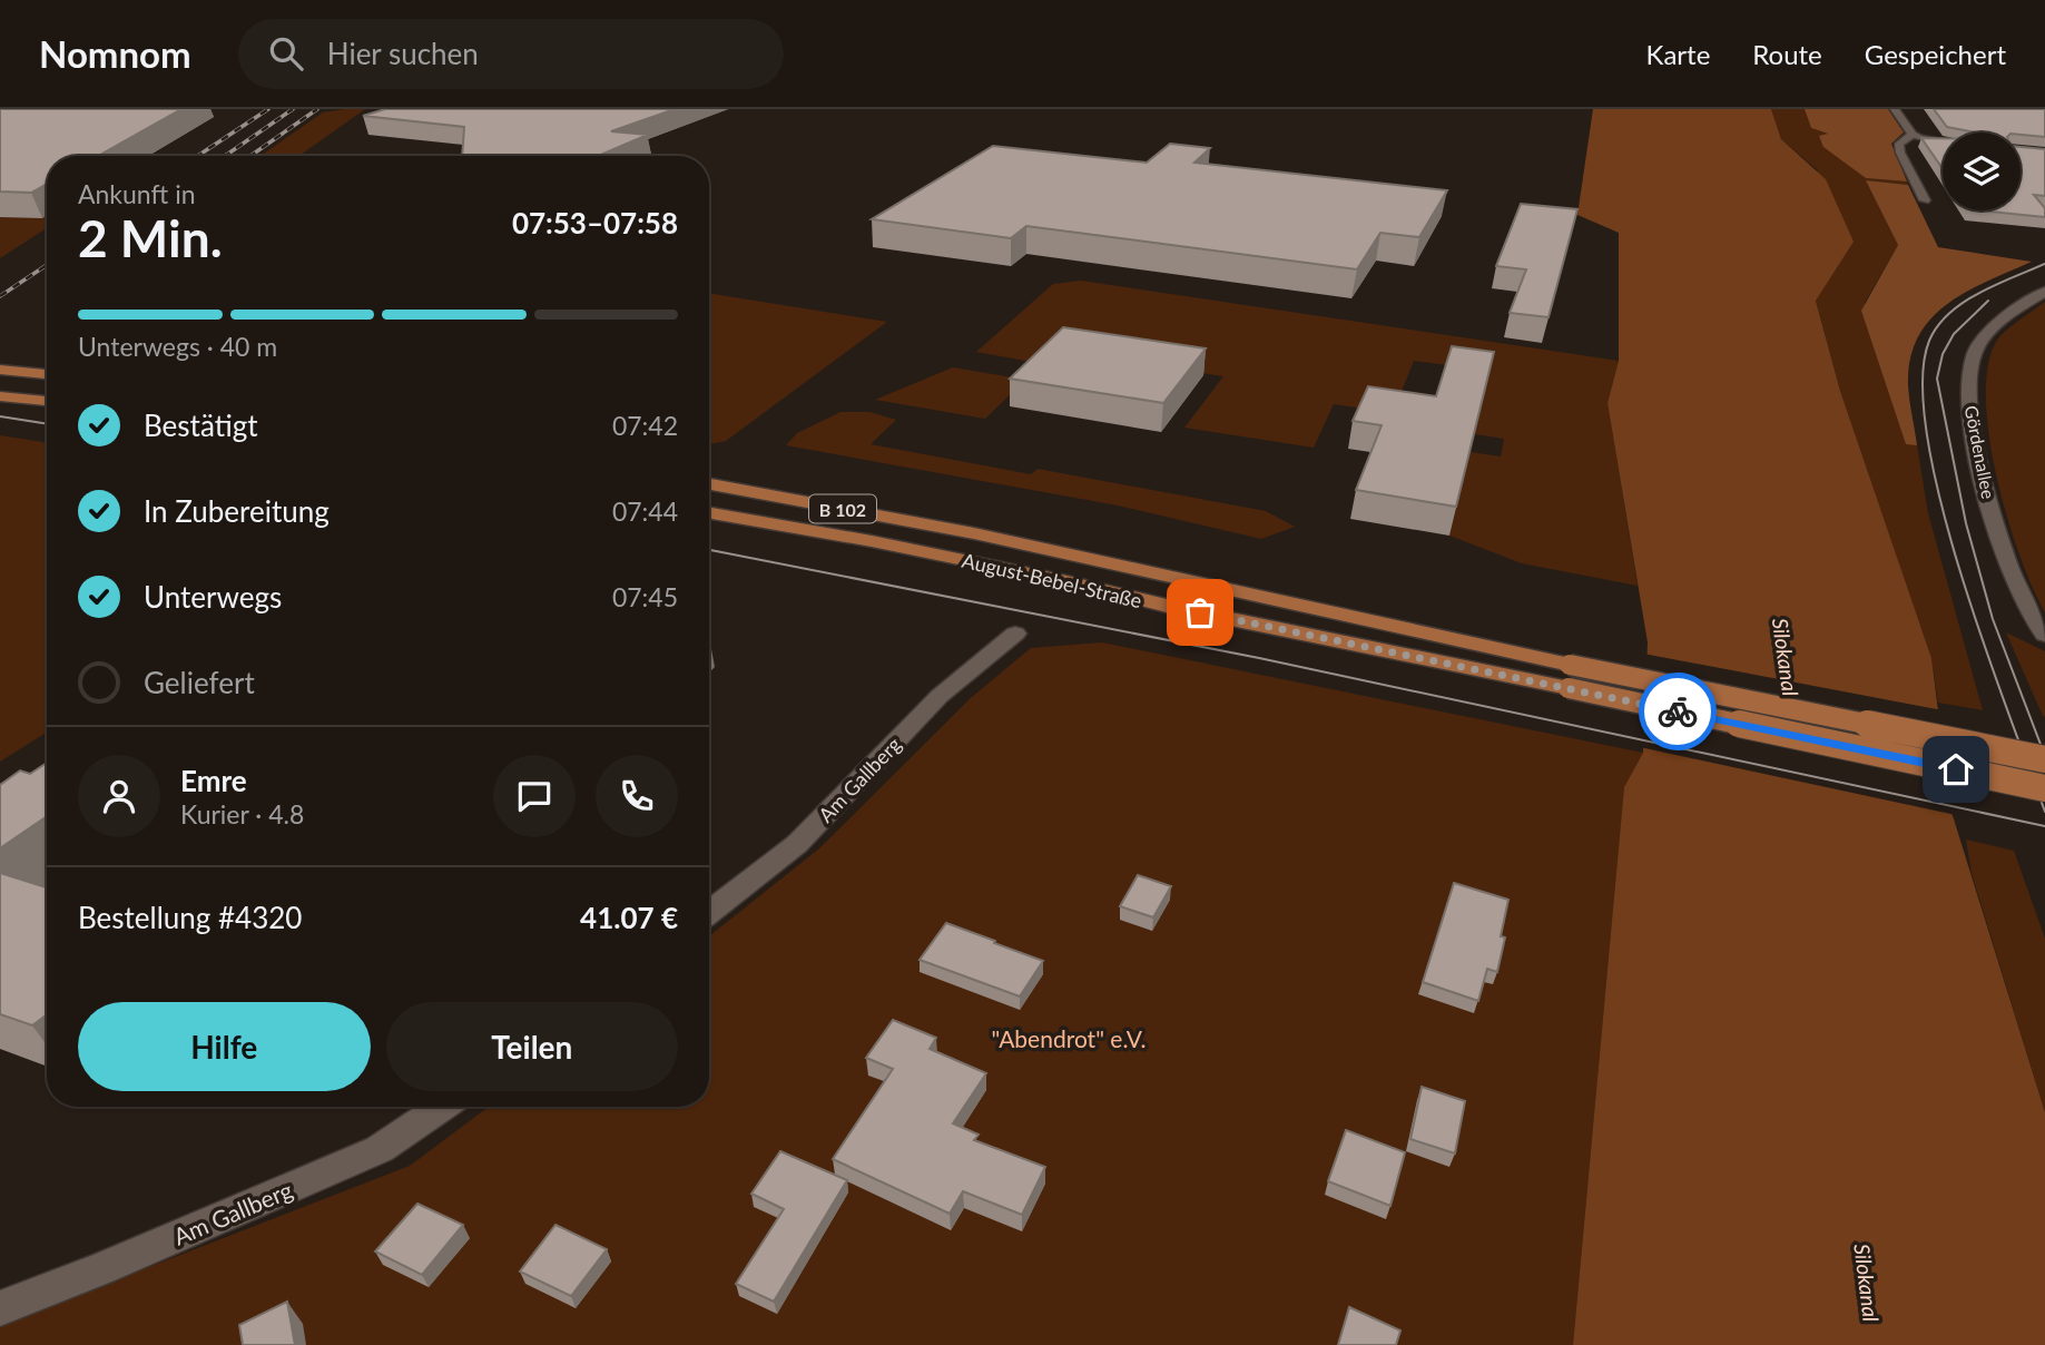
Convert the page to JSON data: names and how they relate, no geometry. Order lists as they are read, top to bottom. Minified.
{"streets":{"main road":["B 102","August-Bebel-Straße"],"street":["Gördenallee","Am Gallberg"]},"water":["Silokanal"],"parks":["\"Abendrot\" e.V."],"page":{"header":"Nomnom","search":"Hier suchen","nav":["Karte","Route","Gespeichert"],"heading":["2 Min.","Ankunft in","07:53–07:58"],"panel":["Emre","Kurier · 4.8","Bestellung #4320","41.07 €"],"bar":"Unterwegs · 40 m","list":[["Bestätigt","07:42"],["In Zubereitung","07:44"],["Unterwegs","07:45"],"Geliefert"],"buttons":["Hilfe","Teilen"]}}
